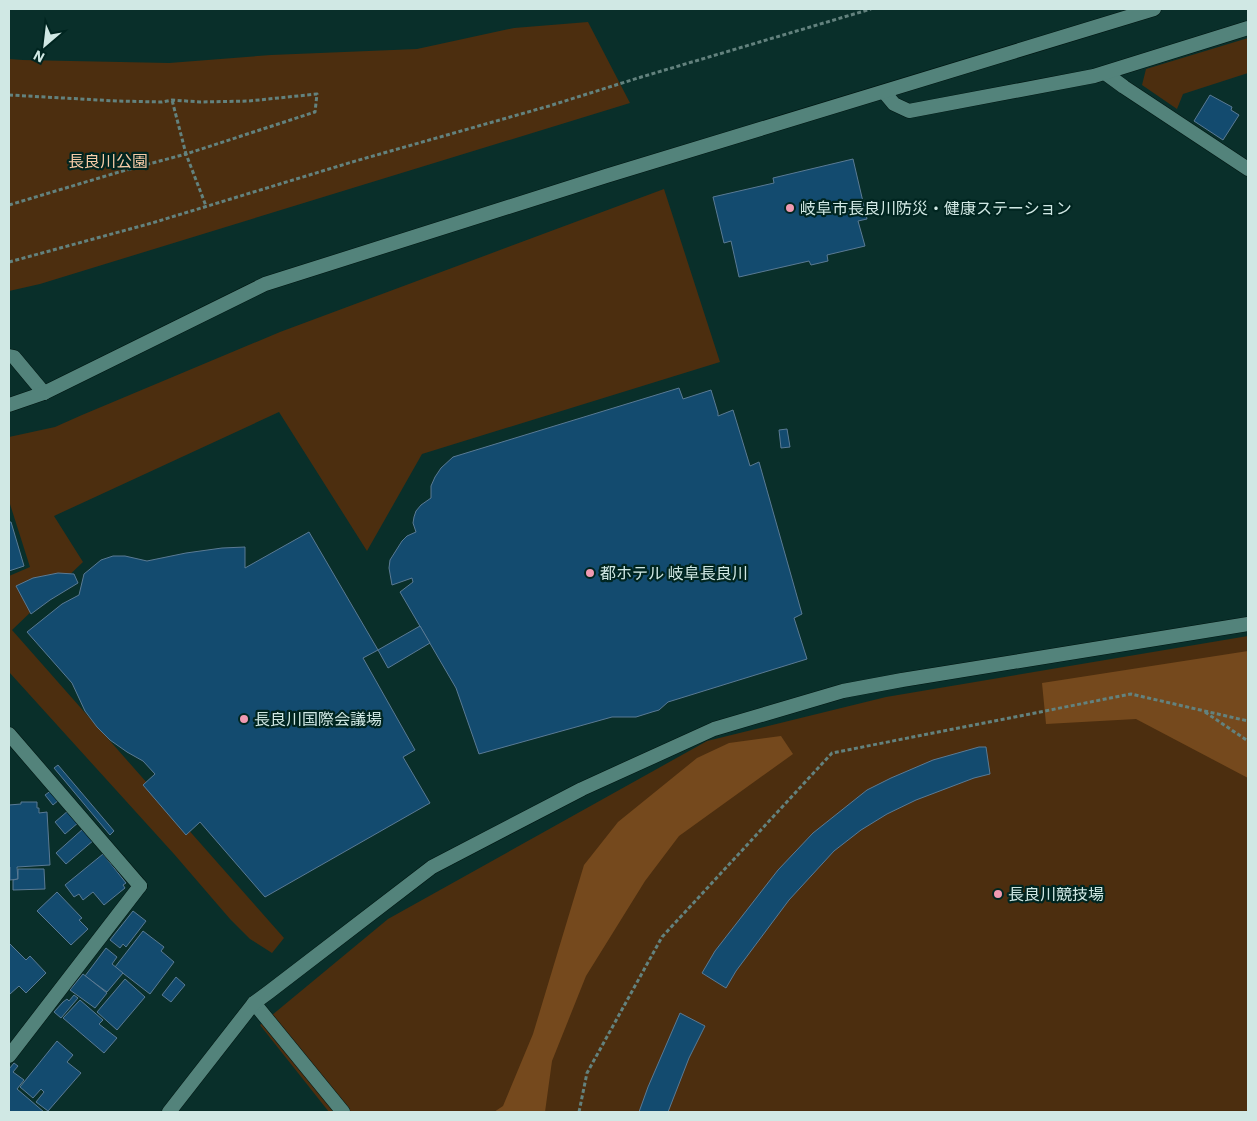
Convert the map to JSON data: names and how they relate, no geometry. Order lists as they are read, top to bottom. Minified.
{"parks":["長良川公園"],"places":["岐阜市長良川防災・健康ステーション","都ホテル 岐阜長良川","長良川国際会議場","長良川競技場"],"north":"bottom left"}
